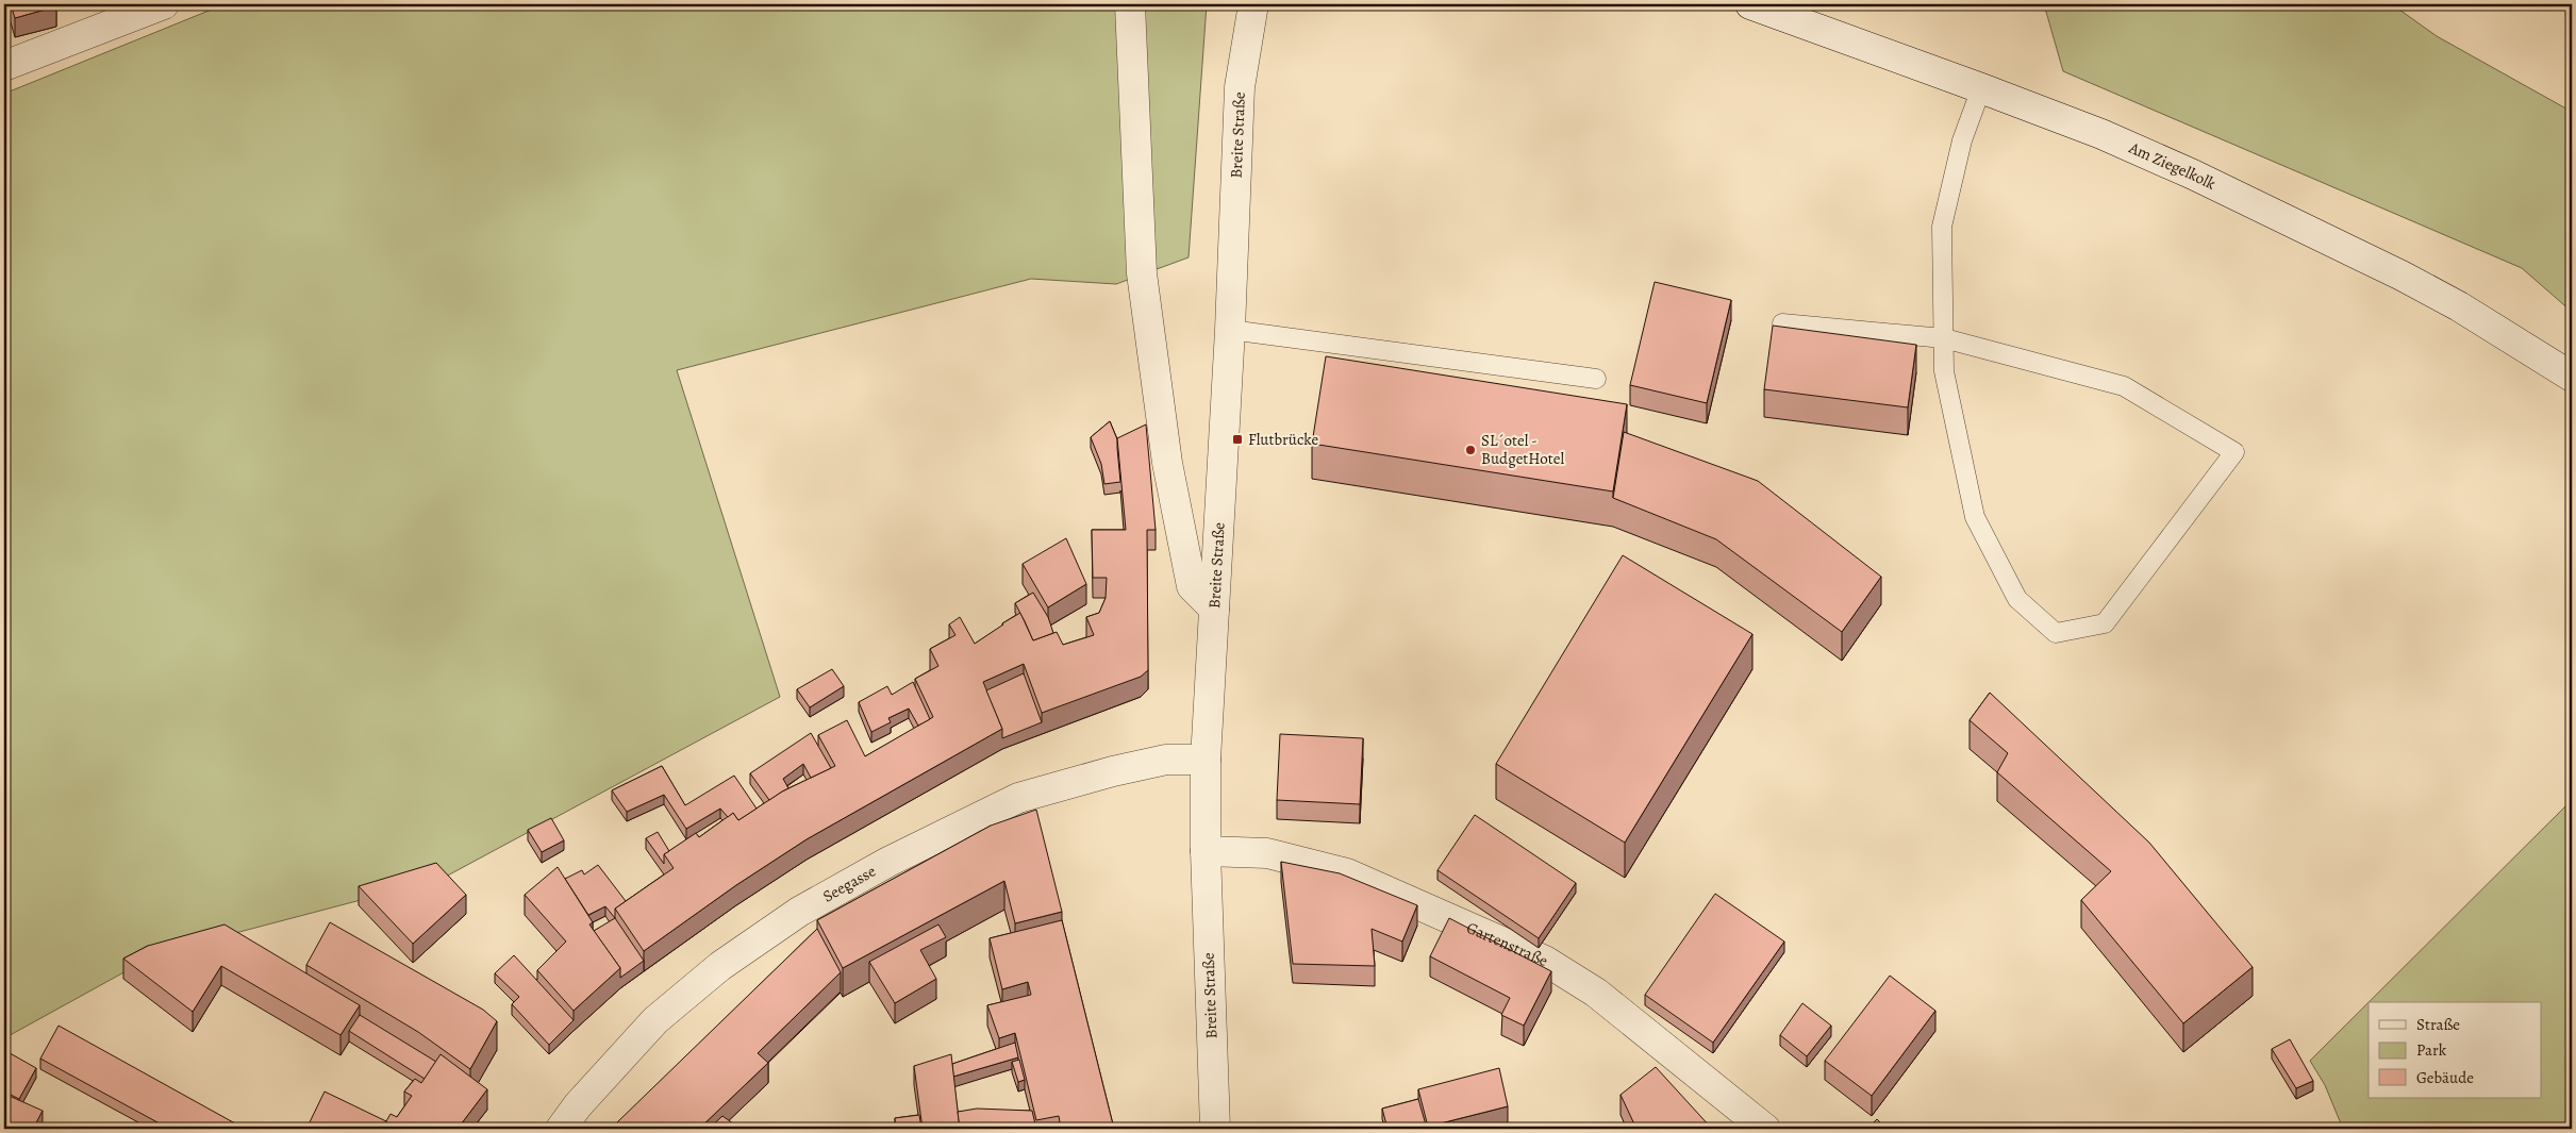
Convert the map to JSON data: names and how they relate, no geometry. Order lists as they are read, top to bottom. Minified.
{"streets":{"street":["Breite Straße","Am Ziegelkolk","Seegasse","Gartenstraße"]},"crossings":[["Breite Straße","Seegasse"],["Breite Straße","Gartenstraße"]],"places":{"transit":["Flutbrücke"],"other":["SL´otel - BudgetHotel"]},"legend":["Straße","Park","Gebäude"]}
